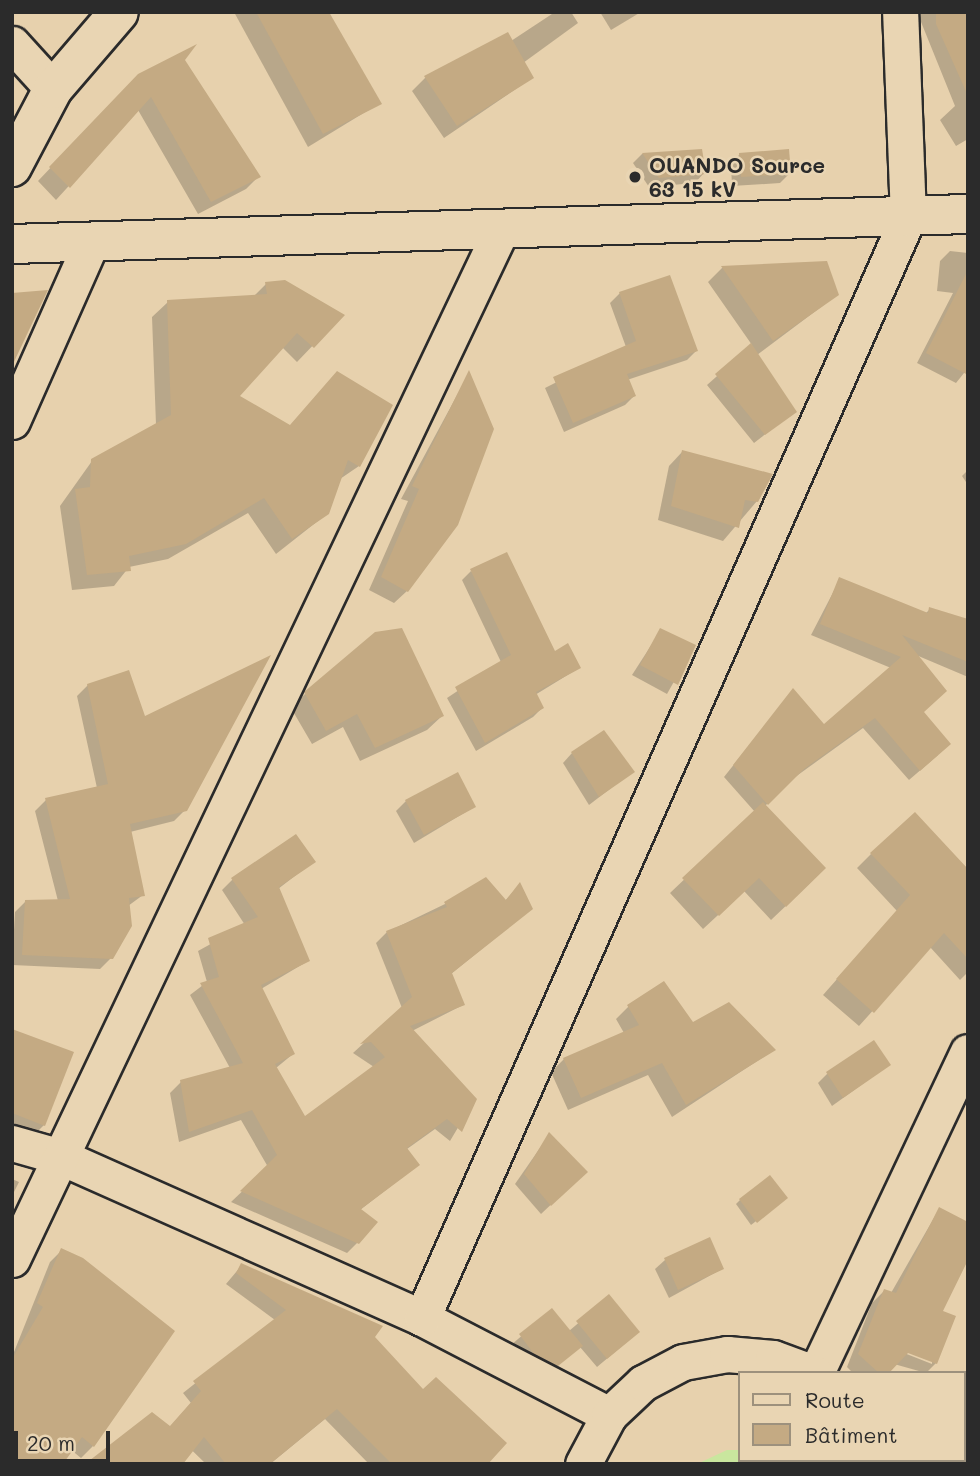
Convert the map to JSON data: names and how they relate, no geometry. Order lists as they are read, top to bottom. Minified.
{"places":["OUANDO Source 63 15 kV"],"legend":["Route","Bâtiment"],"scale_bar":"20 m"}
